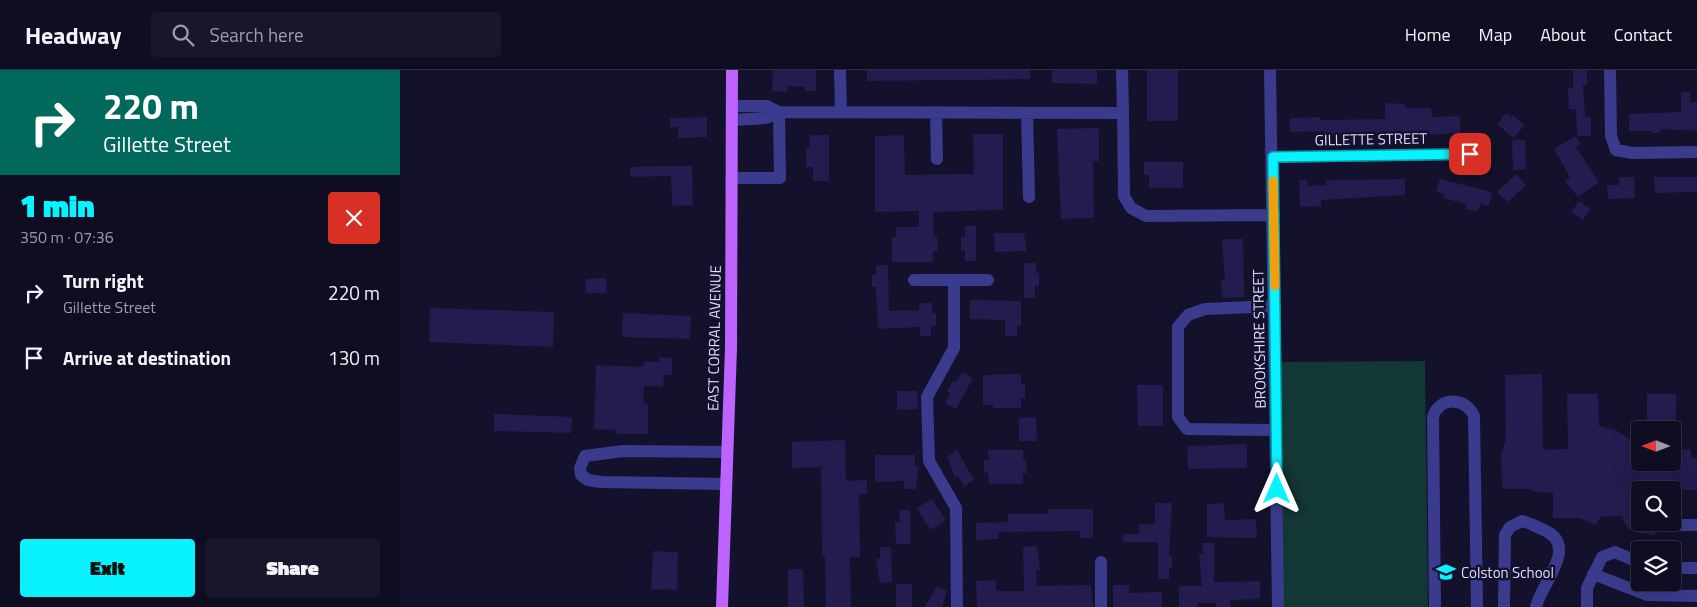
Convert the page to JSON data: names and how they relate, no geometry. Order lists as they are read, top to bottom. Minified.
{"streets":{"main road":["EAST CORRAL AVENUE"],"street":["GILLETTE STREET","BROOKSHIRE STREET"]},"crossings":[["GILLETTE STREET","BROOKSHIRE STREET"]],"places":{"school or university":["Colston School"]},"north":"left","page":{"header":"Headway","search":"Search here","nav":["Home","Map","About","Contact"],"turn":["220 m","Gillette Street"],"heading":["1 min","350 m · 07:36"],"list":[{"name":"Turn right","note":"Gillette Street","value":"220 m"},{"name":"Arrive at destination","value":"130 m"}],"buttons":["Exit","Share"]}}
